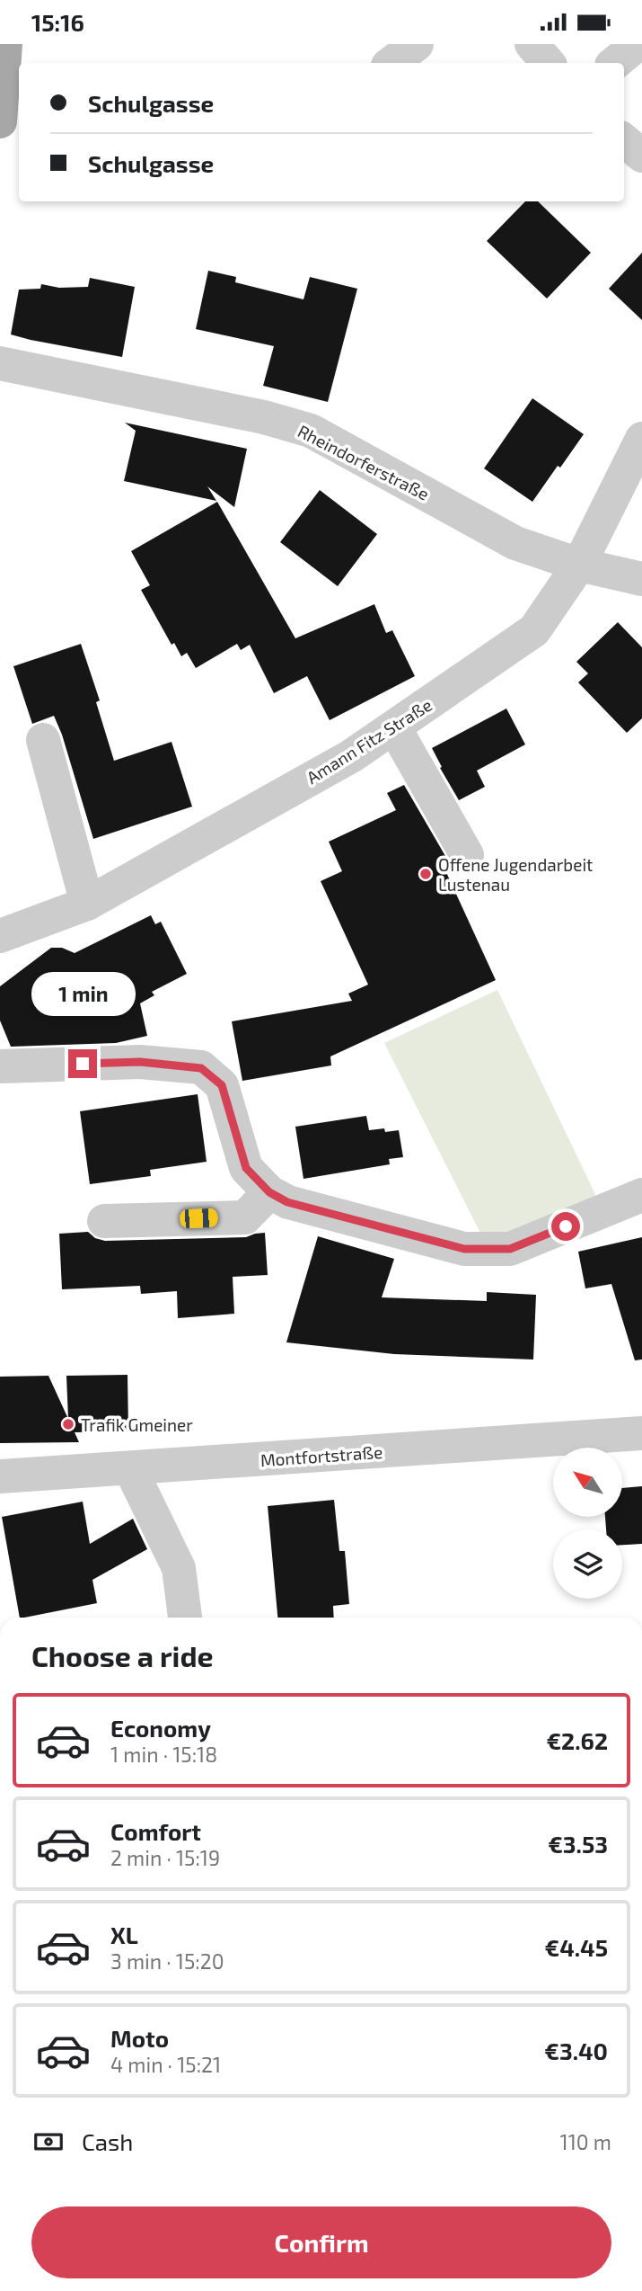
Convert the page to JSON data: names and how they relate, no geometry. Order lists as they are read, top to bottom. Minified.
{"streets":{"street":["Rheindorferstraße","Amann Fitz Straße","Montfortstraße"]},"crossings":[["Rheindorferstraße","Amann Fitz Straße"]],"places":["Offene Jugendarbeit Lustenau","Trafik Gmeiner"],"north":"top left","page":{"status":"15:16","banner":["Schulgasse","Schulgasse"],"bubble":"1 min","heading":"Choose a ride","list":[{"name":"Economy","note":"1 min · 15:18","value":"€2.62"},{"name":"Comfort","note":"2 min · 15:19","value":"€3.53"},{"name":"XL","note":"3 min · 15:20","value":"€4.45"},{"name":"Moto","note":"4 min · 15:21","value":"€3.40"}],"pay":["Cash","110 m"],"buttons":"Confirm"}}
